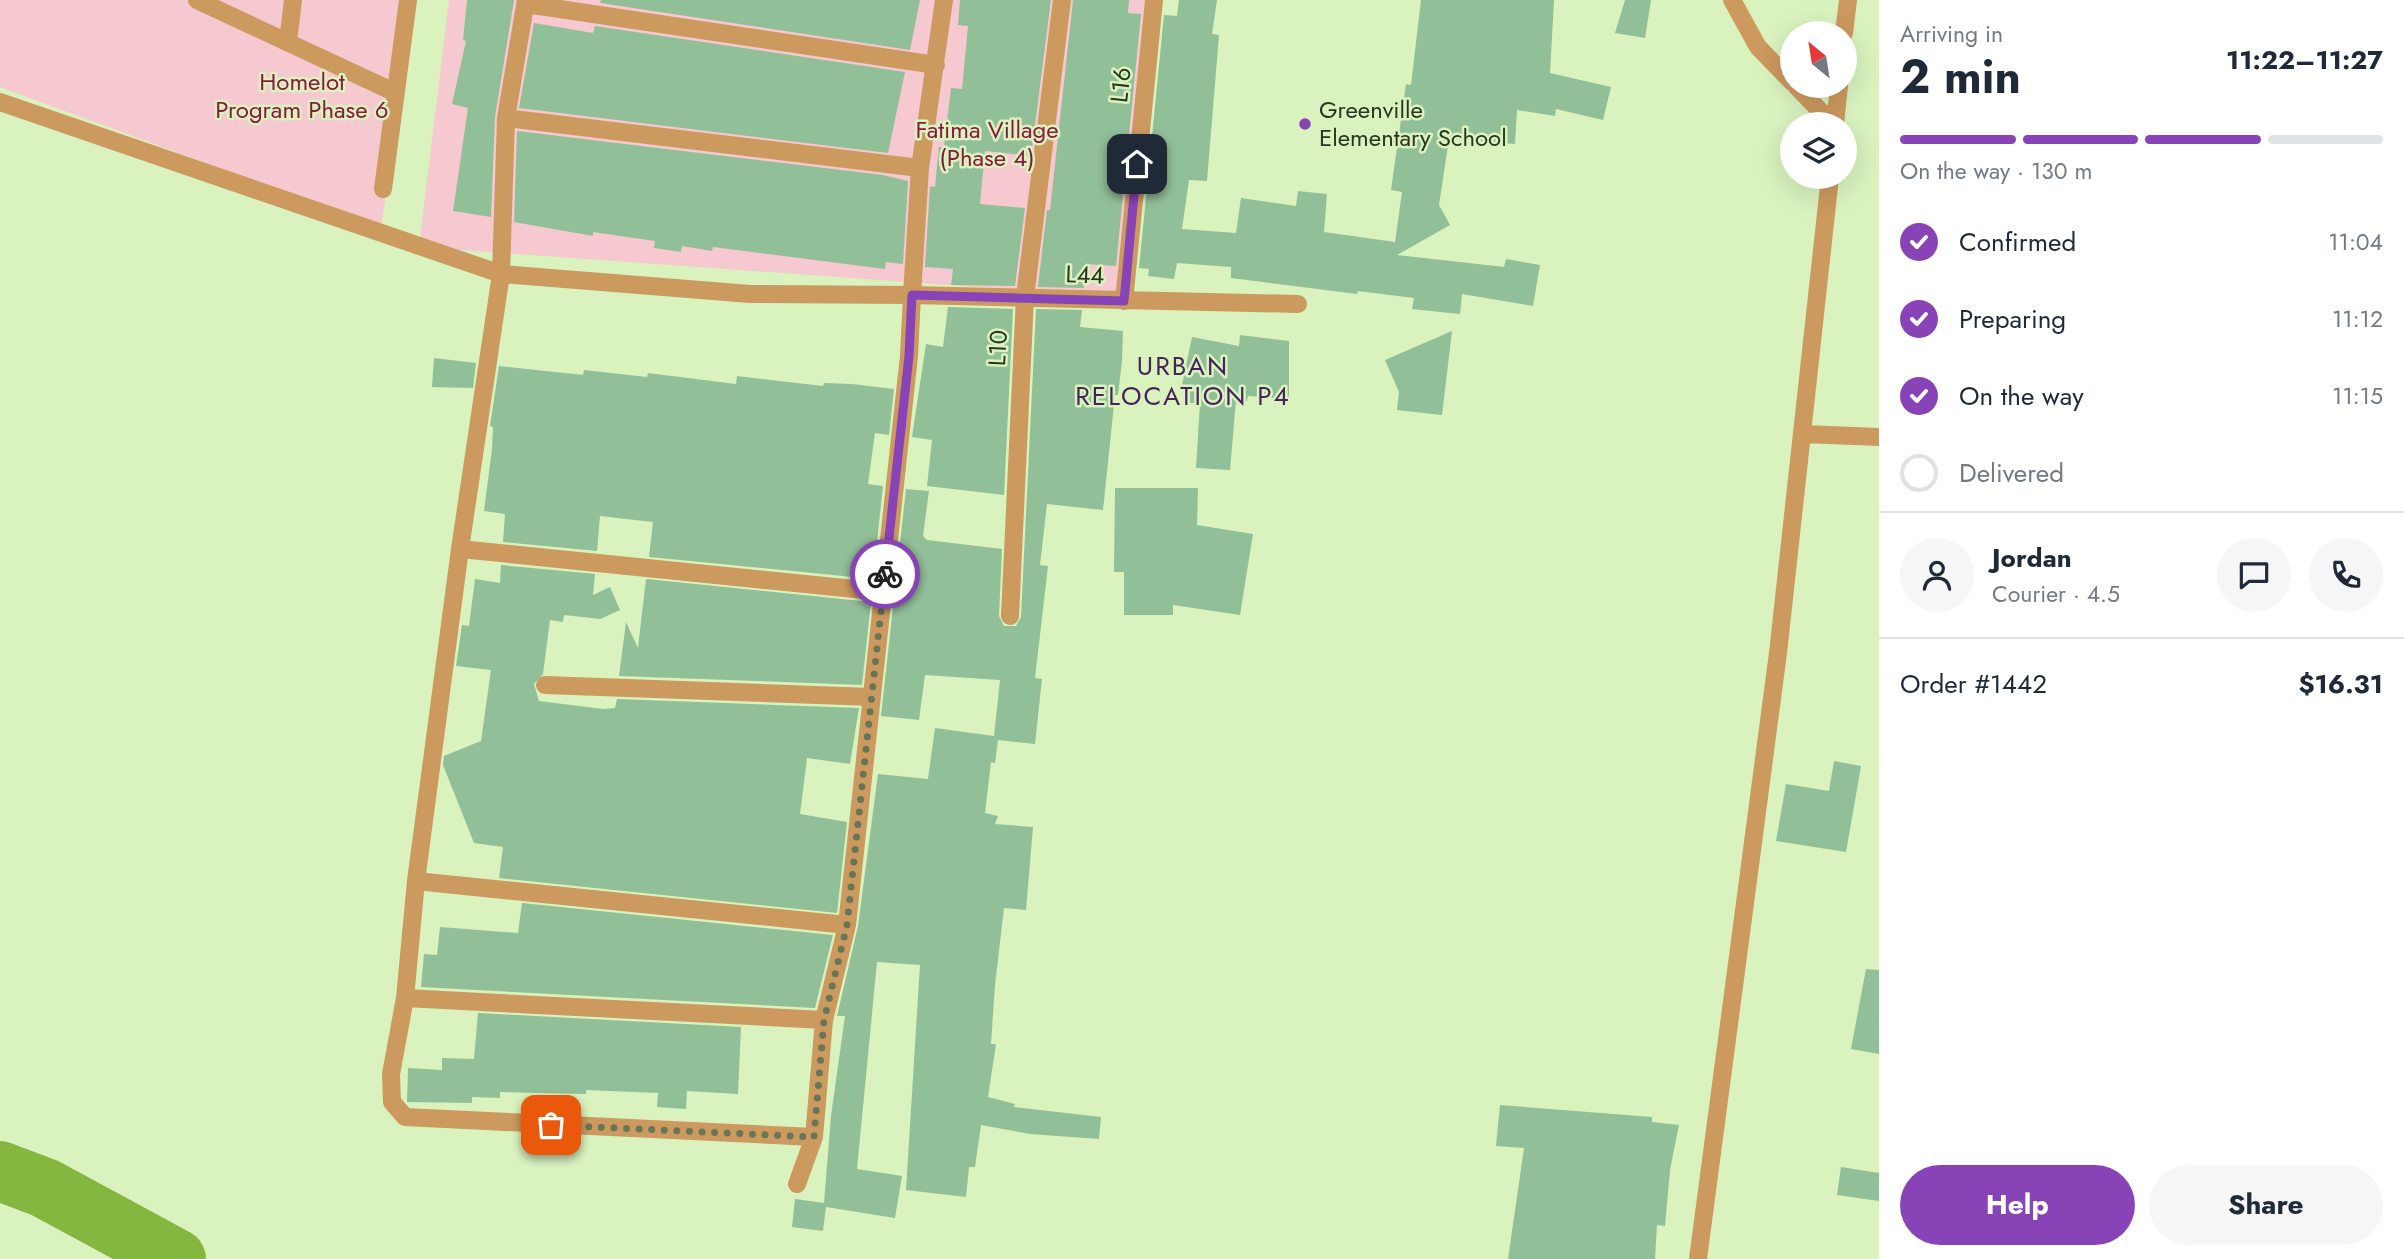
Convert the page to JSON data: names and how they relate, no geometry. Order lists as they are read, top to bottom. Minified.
{"streets":{"street":["L16","L44","L10"]},"crossings":[["L16","L44"],["L44","L10"]],"districts":["URBAN RELOCATION P4"],"parks":["Homelot Program Phase 6","Fatima Village (Phase 4)"],"places":["Greenville Elementary School"],"north":"top left","page":{"heading":["2 min","Arriving in","11:22–11:27"],"panel":["Jordan","Courier · 4.5","Order #1442","$16.31"],"bar":"On the way · 130 m","list":[["Confirmed","11:04"],["Preparing","11:12"],["On the way","11:15"],"Delivered"],"buttons":["Help","Share"]}}
